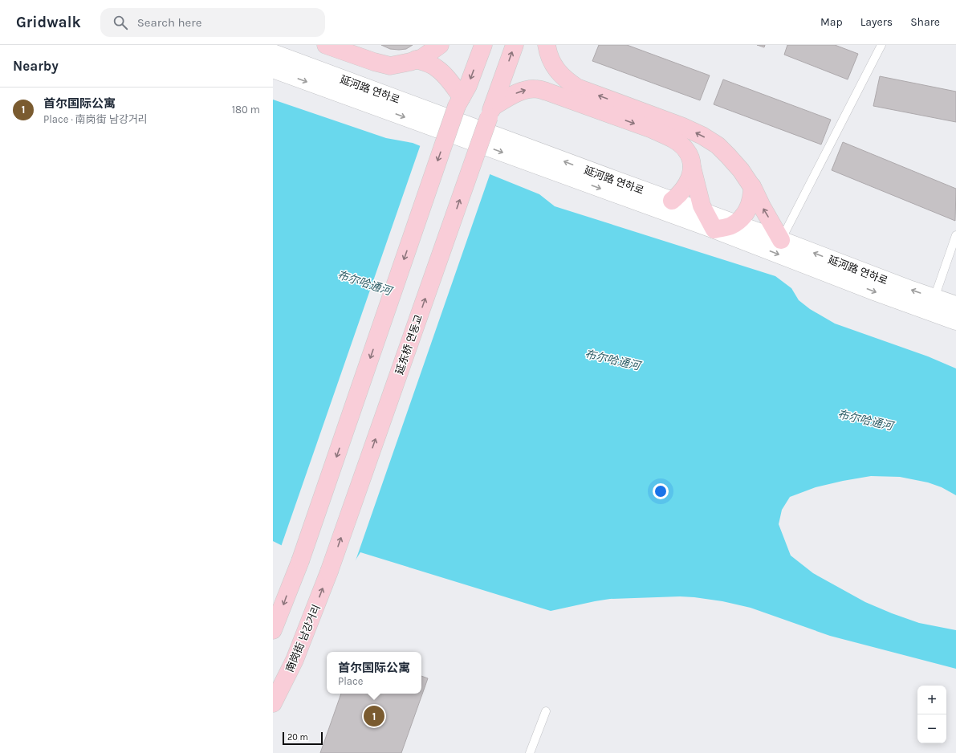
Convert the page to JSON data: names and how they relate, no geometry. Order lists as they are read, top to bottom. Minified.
{"streets":{"main road":["延河路 연하로","延东桥 연동교","南岗街 남강거리"]},"crossings":[["延东桥 연동교","南岗街 남강거리"]],"water":["布尔哈通河"],"scale_bar":"20 m","page":{"header":"Gridwalk","search":"Search here","nav":["Map","Layers","Share"],"heading":"Nearby","list":[{"mark":"1","name":"首尔国际公寓","note":"Place · 南岗街 남강거리","value":"180 m"}],"popup":["首尔国际公寓","Place"],"map_buttons":["+","−"],"pins":"1","scale":"20 m"}}
